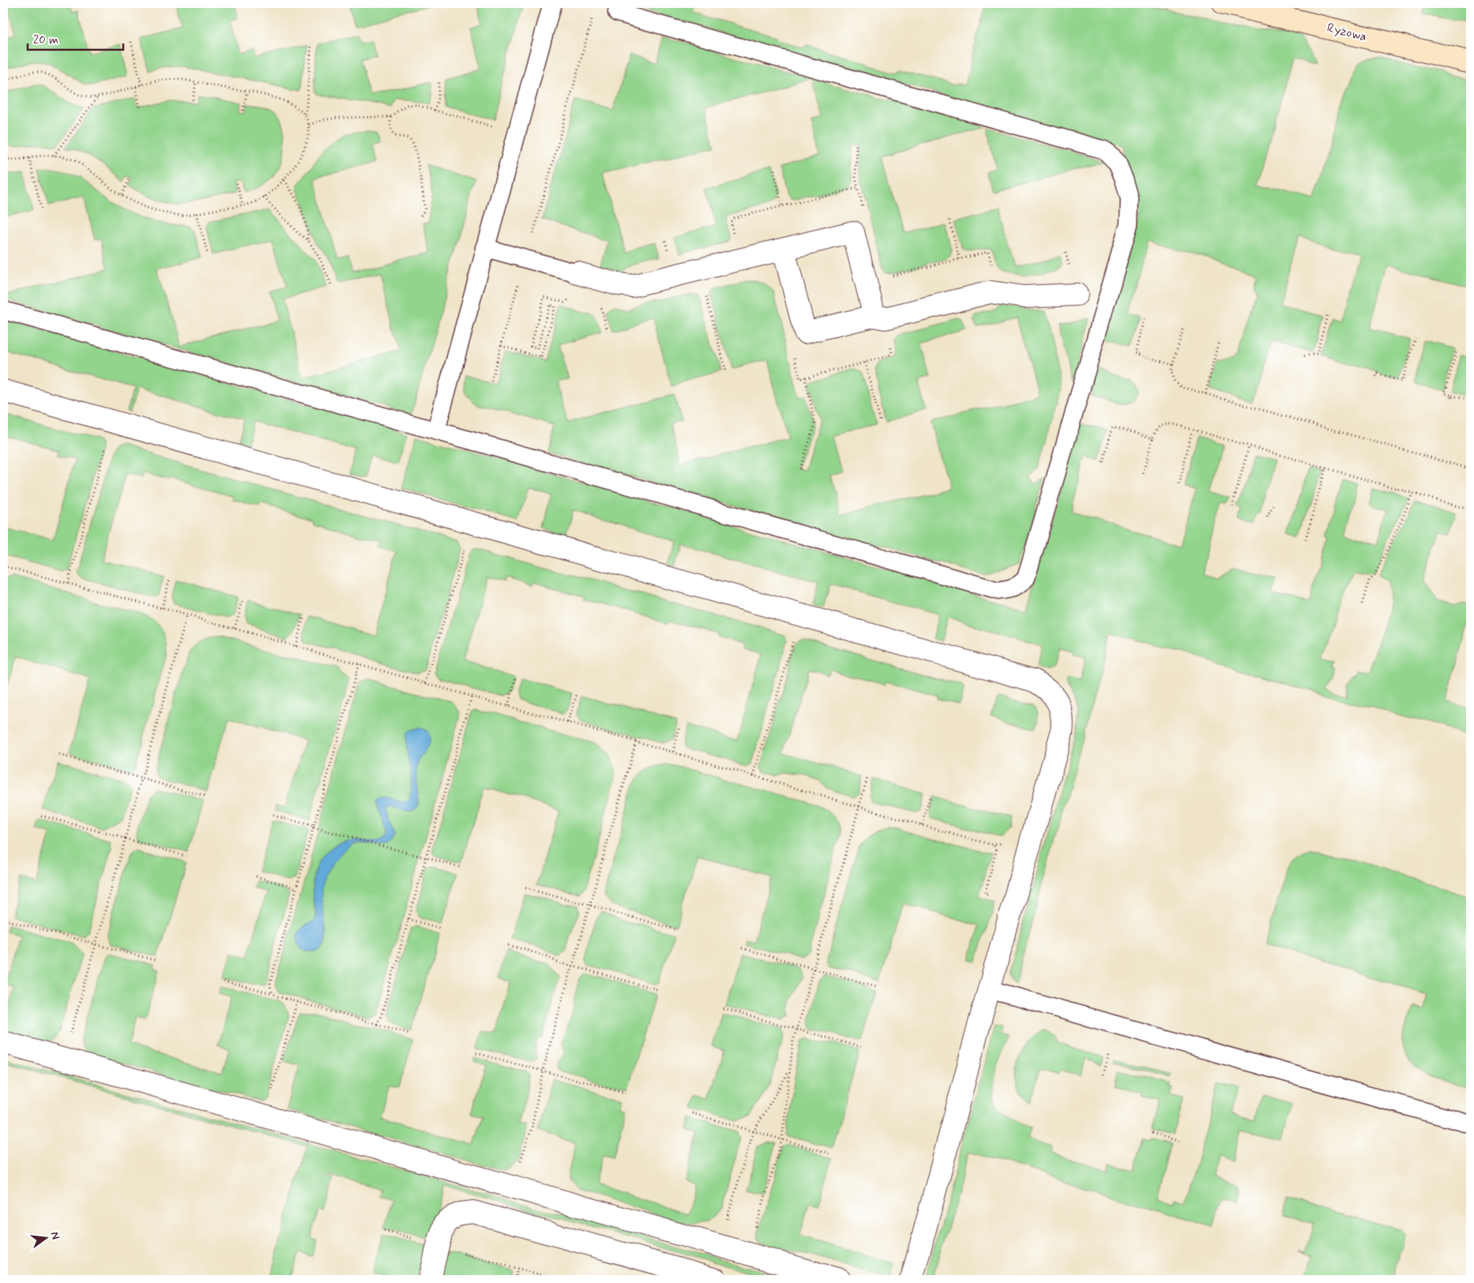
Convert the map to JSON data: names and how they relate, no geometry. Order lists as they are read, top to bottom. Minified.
{"streets":{"street":["Ryżowa"]},"scale_bar":"20 m","north":"right"}
